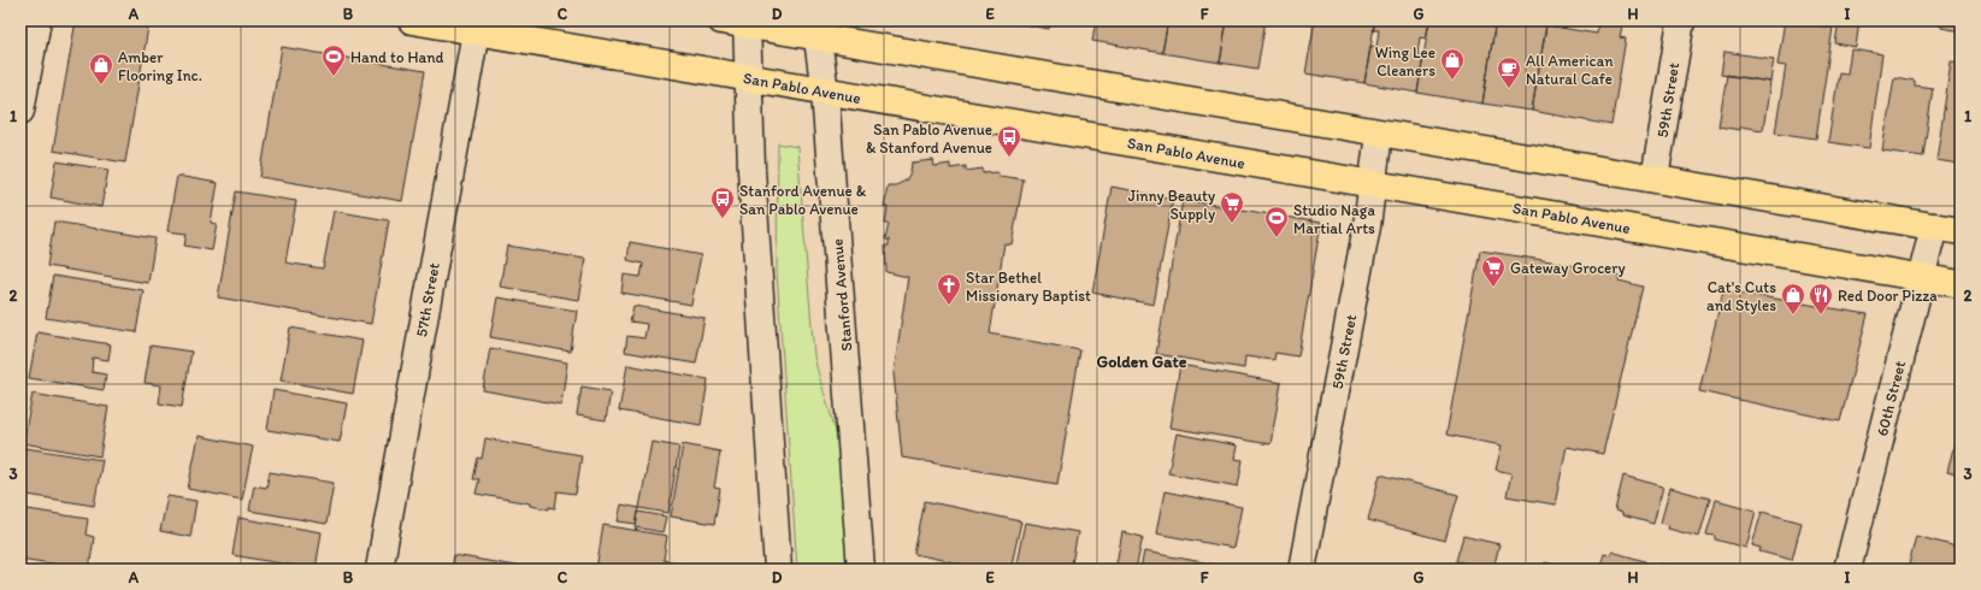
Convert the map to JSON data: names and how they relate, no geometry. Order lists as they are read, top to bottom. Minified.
{"streets":{"main road":["San Pablo Avenue"],"street":["59th Street","Stanford Avenue","57th Street","60th Street"]},"crossings":[["San Pablo Avenue","59th Street"],["San Pablo Avenue","Stanford Avenue"],["San Pablo Avenue","57th Street"],["San Pablo Avenue","60th Street"]],"districts":["Golden Gate"],"places":{"sports":["Hand to Hand","Studio Naga Martial Arts"],"shop":["Wing Lee Cleaners","Amber Flooring Inc.","Cat's Cuts and Styles"],"cafe":["All American Natural Cafe"],"bus stop":["San Pablo Avenue & Stanford Avenue","Stanford Avenue & San Pablo Avenue"],"supermarket":["Jinny Beauty Supply","Gateway Grocery"],"church":["Star Bethel Missionary Baptist"],"restaurant":["Red Door Pizza"]},"grid":{"columns":["A","B","C","D","E","F","G","H","I"],"rows":["1","2","3"]}}
